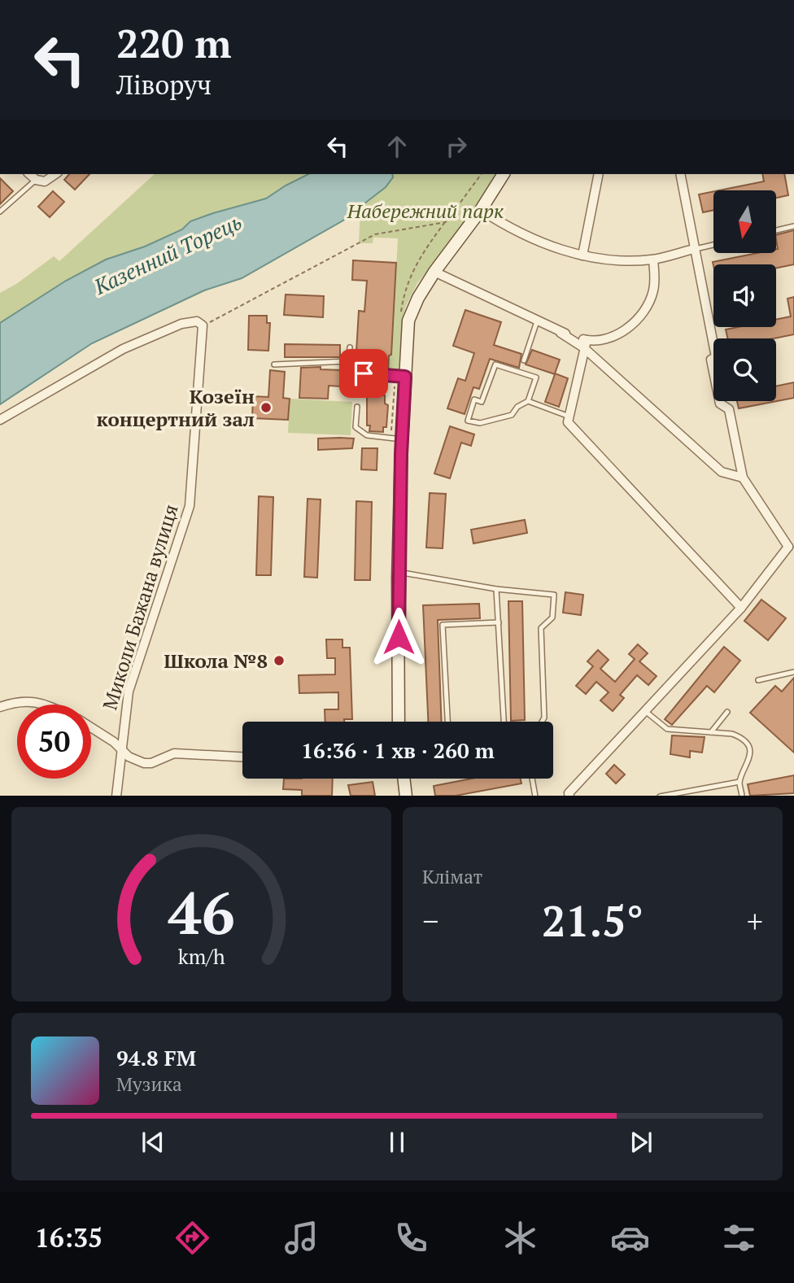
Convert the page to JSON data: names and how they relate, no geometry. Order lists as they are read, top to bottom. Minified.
{"streets":{"street":["Миколи Бажана вулиця"]},"water":["Казенний Торець"],"parks":["Набережний парк"],"places":["Козеїн концертний зал","Школа №8"],"north":"bottom","page":{"turn":["220 m","Ліворуч"],"limit":"50","trip":"16:36 · 1 хв · 260 m","tile":"Клімат","heat":["−","21.5°","+"],"song":["94.8 FM","Музика"],"tabs":"16:35","gauge":["46","km/h"]}}
